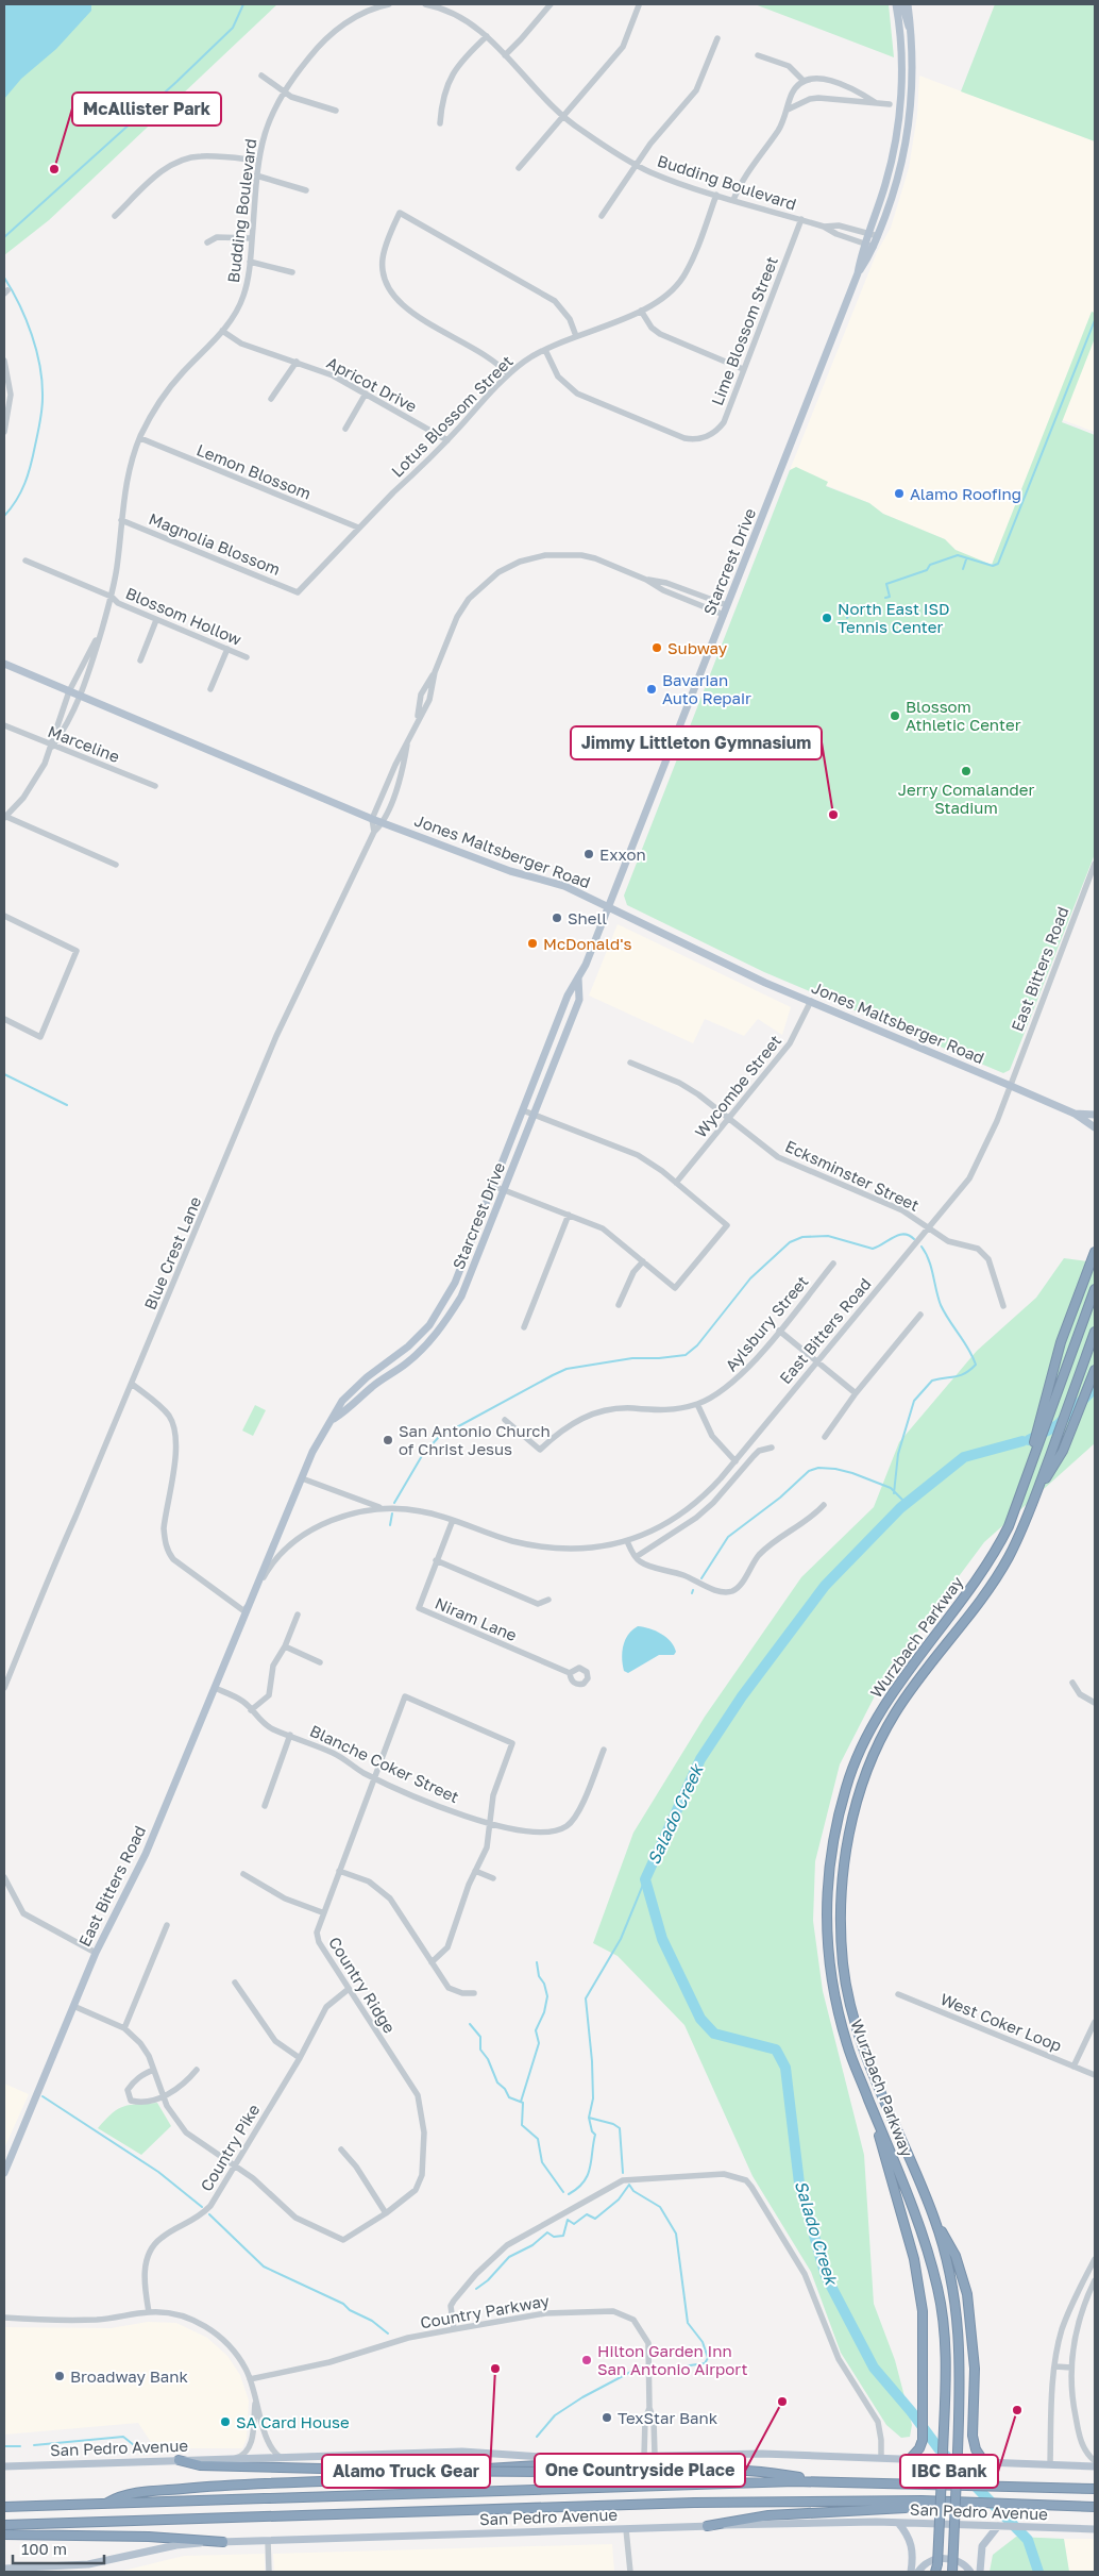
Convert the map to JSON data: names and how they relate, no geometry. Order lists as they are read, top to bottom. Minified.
{"streets":{"highway":["Wurzbach Parkway"],"main road":["Starcrest Drive","Jones Maltsberger Road","East Bitters Road","San Pedro Avenue"],"street":["Budding Boulevard","Lime Blossom Street","Apricot Drive","Lotus Blossom Street","Lemon Blossom","Magnolia Blossom","Blossom Hollow","Marceline","Wycombe Street","Ecksminster Street","Blue Crest Lane","Aylsbury Street","Niram Lane","Blanche Coker Street","Country Ridge","West Coker Loop","Country Pike","Country Parkway"]},"crossings":[["Budding Boulevard","Lime Blossom Street"],["Budding Boulevard","Apricot Drive"],["Budding Boulevard","Lotus Blossom Street"],["Budding Boulevard","Lemon Blossom"],["Budding Boulevard","Magnolia Blossom"],["Budding Boulevard","Starcrest Drive"],["Budding Boulevard","Blossom Hollow"],["Budding Boulevard","Marceline"],["Budding Boulevard","Jones Maltsberger Road"],["Lime Blossom Street","Lotus Blossom Street"],["Apricot Drive","Lotus Blossom Street"],["Lotus Blossom Street","Lemon Blossom"],["Lotus Blossom Street","Magnolia Blossom"],["Starcrest Drive","Jones Maltsberger Road"],["Starcrest Drive","East Bitters Road"],["Starcrest Drive","Blue Crest Lane"],["Jones Maltsberger Road","East Bitters Road"],["Jones Maltsberger Road","Wycombe Street"],["Jones Maltsberger Road","Blue Crest Lane"],["East Bitters Road","Ecksminster Street"],["East Bitters Road","Blanche Coker Street"],["Wycombe Street","Ecksminster Street"],["Blanche Coker Street","Country Ridge"],["Country Ridge","Country Pike"],["Country Parkway","San Pedro Avenue"]],"water":["Salado Creek"],"places":["McAllister Park","Alamo Roofing","North East ISD Tennis Center","Subway","Bavarian Auto Repair","Blossom Athletic Center","Jerry Comalander Stadium","Jimmy Littleton Gymnasium","Exxon","Shell","McDonald's","San Antonio Church of Christ Jesus","Hilton Garden Inn San Antonio Airport","Alamo Truck Gear","Broadway Bank","One Countryside Place","IBC Bank","TexStar Bank","SA Card House"],"scale_bar":"100 m"}
